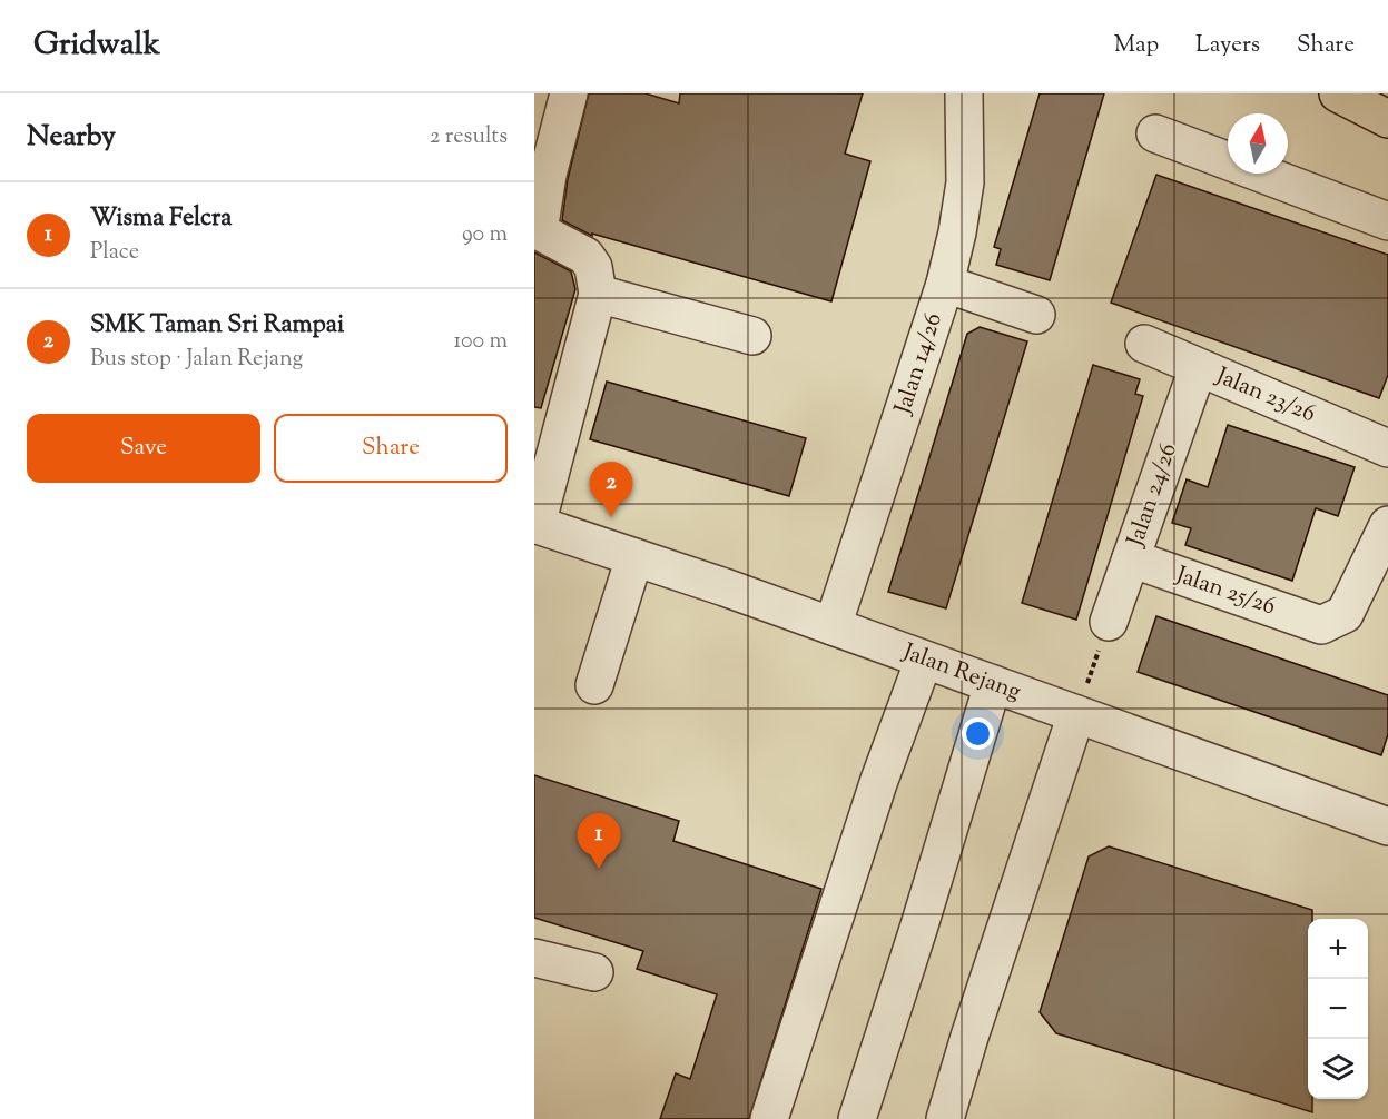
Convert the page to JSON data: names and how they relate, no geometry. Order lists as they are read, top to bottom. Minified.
{"streets":{"street":["Jalan 14/26","Jalan 23/26","Jalan 24/26","Jalan 25/26","Jalan Rejang"]},"crossings":[["Jalan 14/26","Jalan Rejang"],["Jalan 23/26","Jalan 24/26"],["Jalan 24/26","Jalan 25/26"]],"north":"top","page":{"header":"Gridwalk","nav":["Map","Layers","Share"],"heading":["Nearby","2 results"],"list":[{"mark":"1","name":"Wisma Felcra","note":"Place","value":"90 m"},{"mark":"2","name":"SMK Taman Sri Rampai","note":"Bus stop · Jalan Rejang","value":"100 m"}],"buttons":["Save","Share"],"pins":["2","1"],"map_buttons":["+","−"]}}
